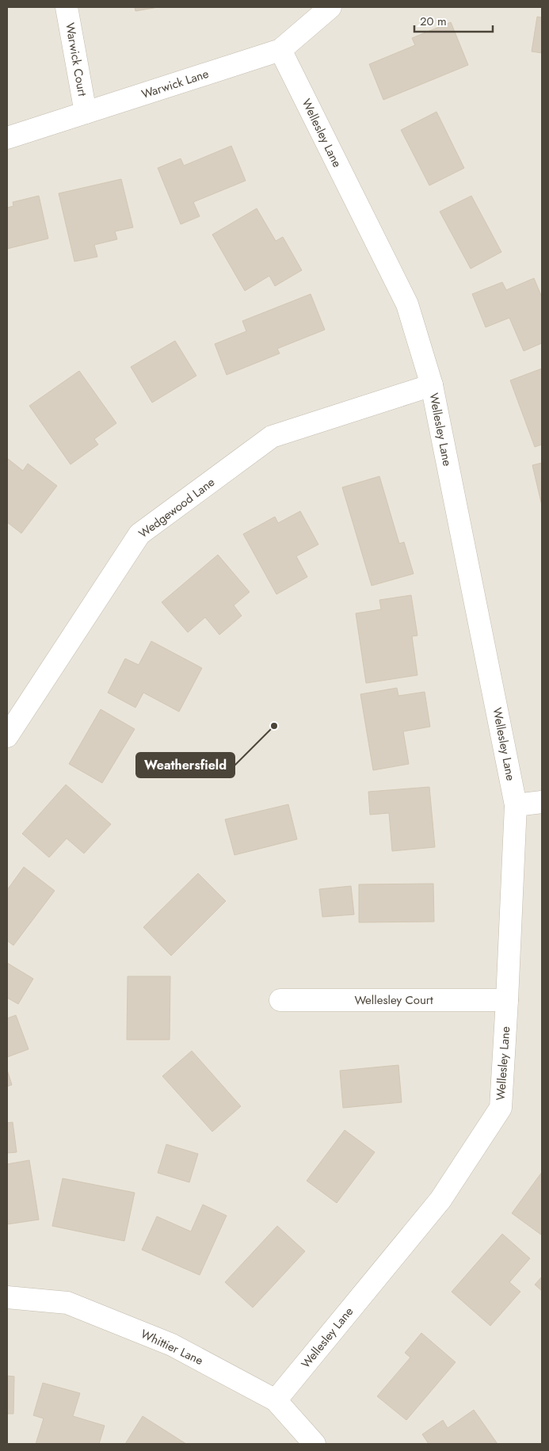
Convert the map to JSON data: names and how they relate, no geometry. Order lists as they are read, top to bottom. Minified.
{"streets":{"street":["Warwick Court","Warwick Lane","Wellesley Lane","Wedgewood Lane","Wellesley Court","Whittier Lane"]},"crossings":[["Warwick Court","Warwick Lane"],["Warwick Lane","Wellesley Lane"],["Wellesley Lane","Wedgewood Lane"],["Wellesley Lane","Wellesley Court"],["Wellesley Lane","Whittier Lane"]],"places":["Weathersfield"],"scale_bar":"20 m"}
